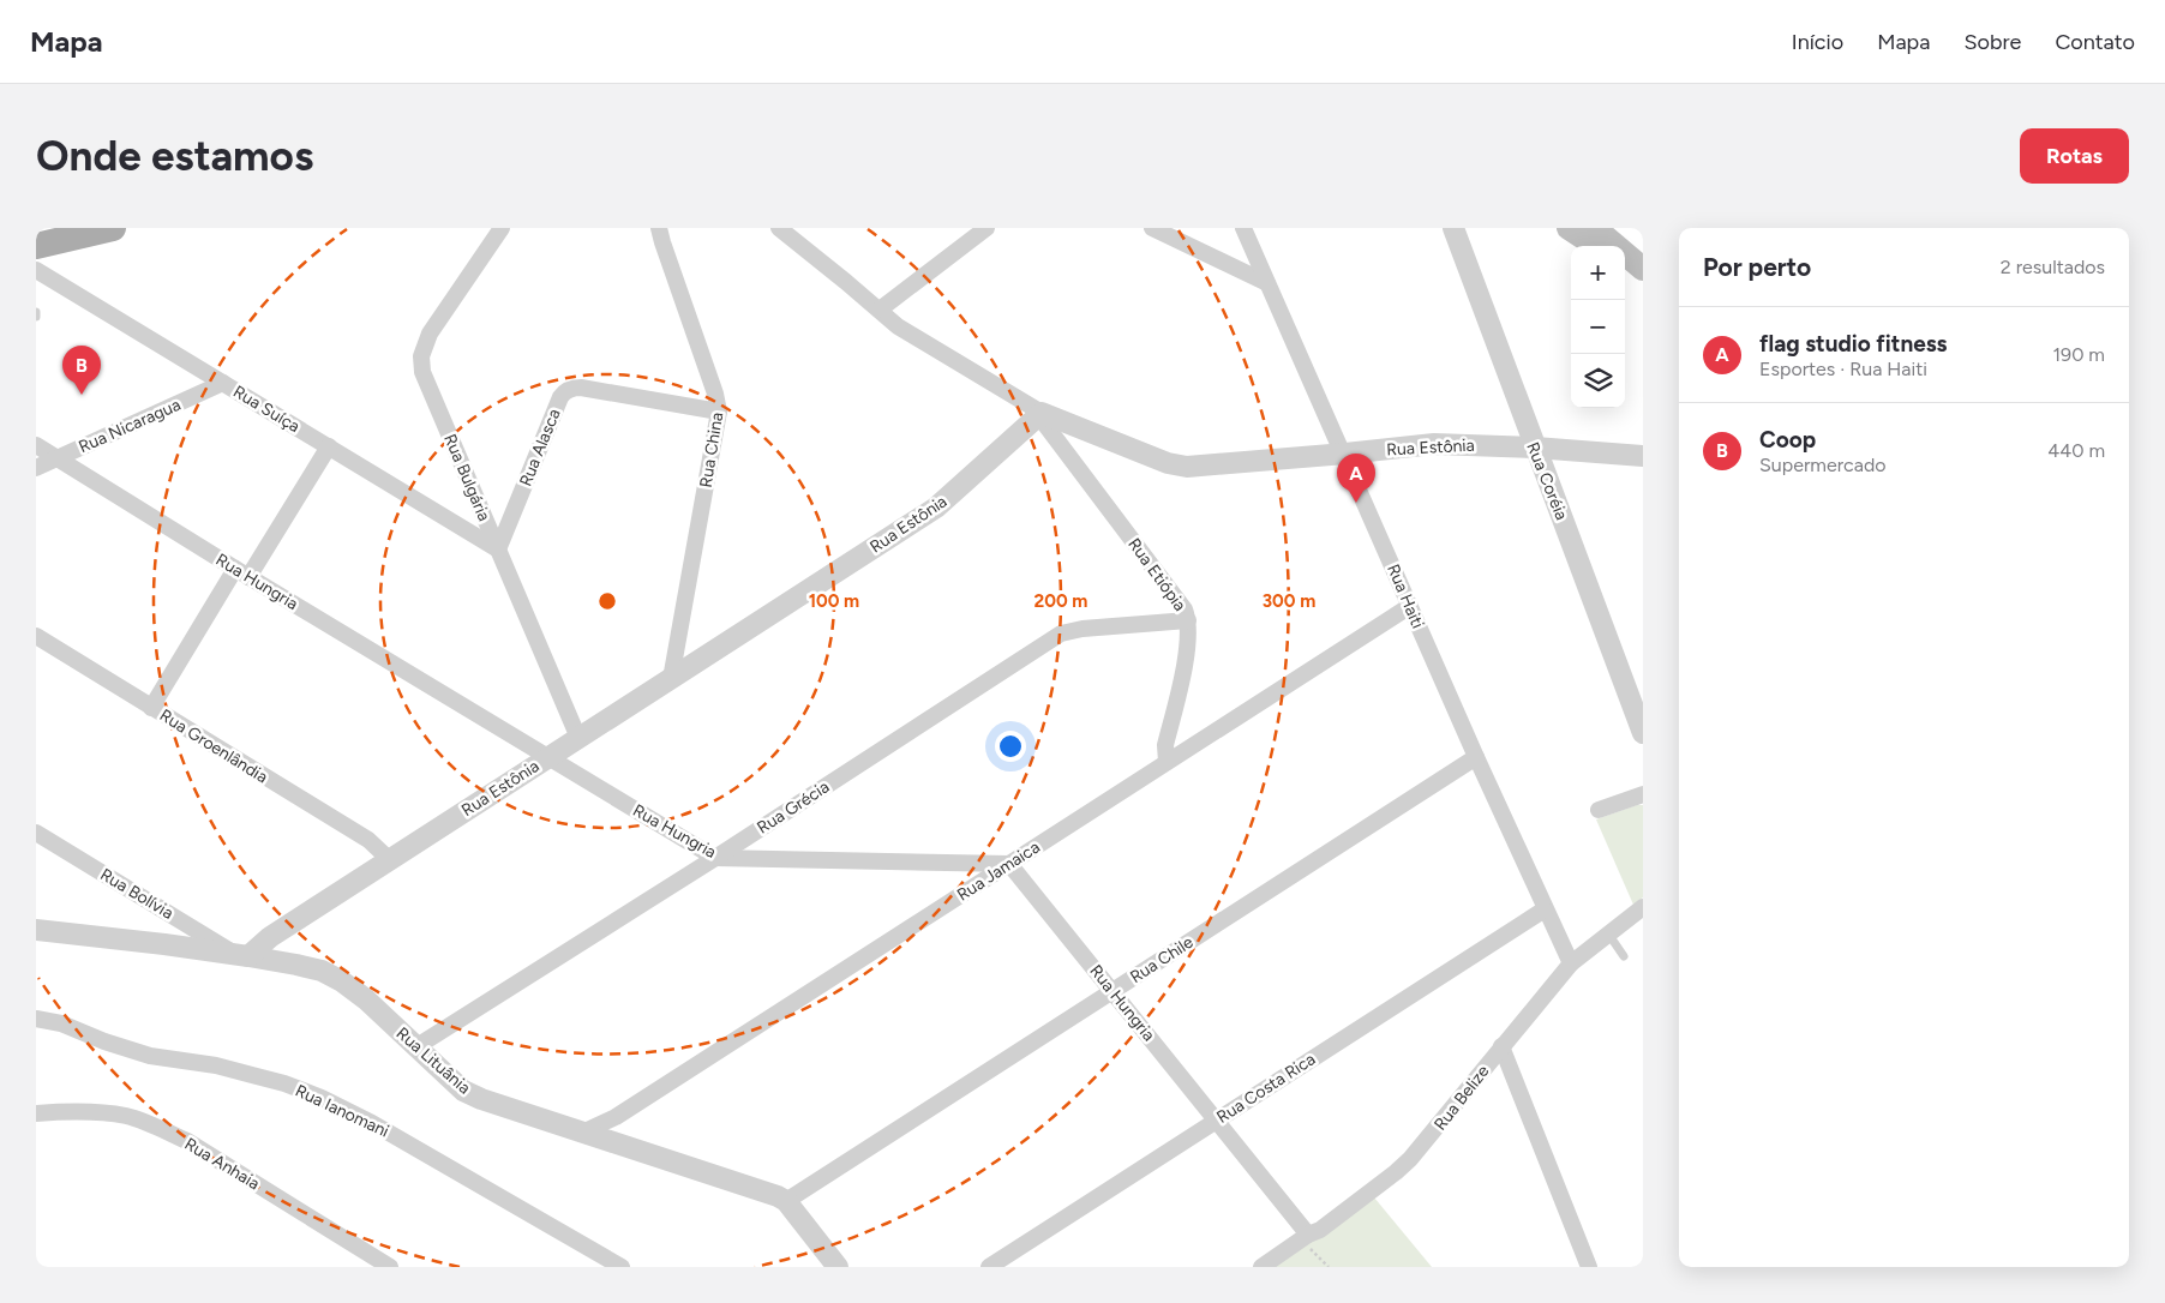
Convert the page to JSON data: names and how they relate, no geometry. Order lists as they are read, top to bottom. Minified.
{"streets":{"street":["Rua Suíça","Rua Nicaragua","Rua Alasca","Rua Estônia","Rua China","Rua Bulgária","Rua Coréia","Rua Etiópia","Rua Hungria","Rua Haiti","Rua Groenlândia","Rua Grécia","Rua Jamaica","Rua Bolívia","Rua Chile","Rua Lituânia","Rua Costa Rica","Rua Belize","Rua Ianomani","Rua Anhaia"]},"crossings":[["Rua Suíça","Rua Nicaragua"],["Rua Suíça","Rua Alasca"],["Rua Suíça","Rua Bulgária"],["Rua Nicaragua","Rua Hungria"],["Rua Alasca","Rua China"],["Rua Alasca","Rua Bulgária"],["Rua Estônia","Rua China"],["Rua Estônia","Rua Bulgária"],["Rua Estônia","Rua Coréia"],["Rua Estônia","Rua Etiópia"],["Rua Estônia","Rua Hungria"],["Rua Estônia","Rua Haiti"],["Rua Estônia","Rua Groenlândia"],["Rua Estônia","Rua Bolívia"],["Rua Estônia","Rua Lituânia"],["Rua Etiópia","Rua Grécia"],["Rua Etiópia","Rua Jamaica"],["Rua Hungria","Rua Grécia"],["Rua Hungria","Rua Jamaica"],["Rua Hungria","Rua Chile"],["Rua Hungria","Rua Costa Rica"],["Rua Hungria","Rua Belize"],["Rua Haiti","Rua Jamaica"],["Rua Haiti","Rua Chile"],["Rua Haiti","Rua Costa Rica"],["Rua Haiti","Rua Belize"],["Rua Grécia","Rua Lituânia"],["Rua Jamaica","Rua Lituânia"],["Rua Bolívia","Rua Lituânia"],["Rua Chile","Rua Lituânia"]],"page":{"header":"Mapa","nav":["Início","Mapa","Sobre","Contato"],"buttons":"Rotas","title":"Onde estamos","heading":["Por perto","2 resultados"],"map_buttons":["+","−"],"list":[{"mark":"A","name":"flag studio fitness","note":"Esportes · Rua Haiti","value":"190 m"},{"mark":"B","name":"Coop","note":"Supermercado","value":"440 m"}],"pins":["B","A"]},"rings":["100 m","200 m","300 m"]}
